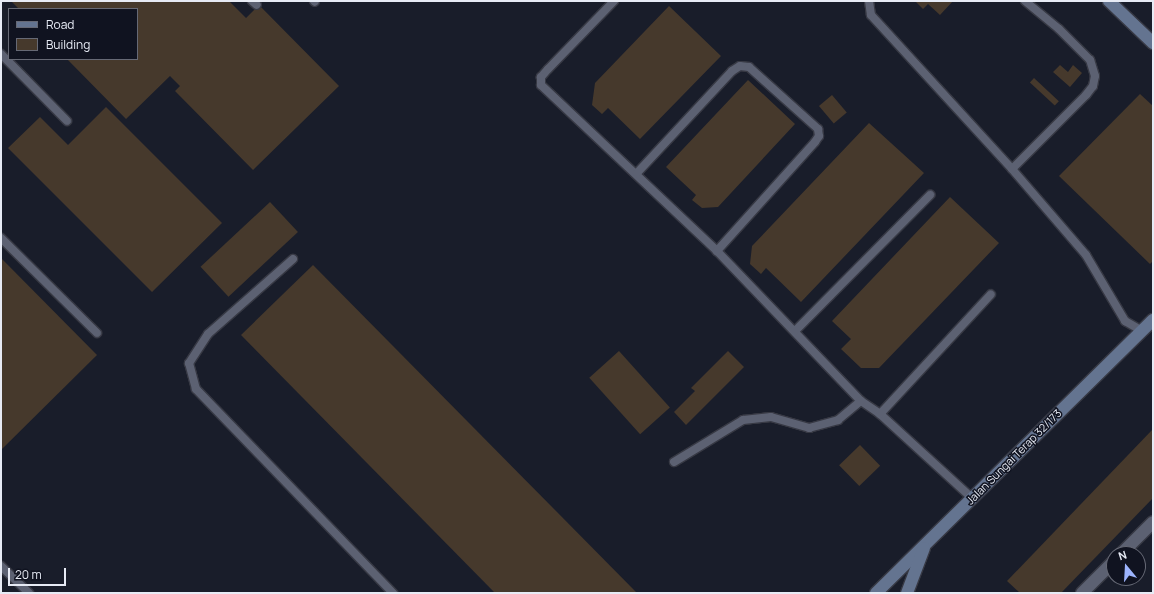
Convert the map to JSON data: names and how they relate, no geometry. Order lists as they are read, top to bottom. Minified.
{"streets":{"street":["Jalan Sungai Terap 32/173"]},"legend":["Road","Building"],"scale_bar":"20 m","north":"top"}
